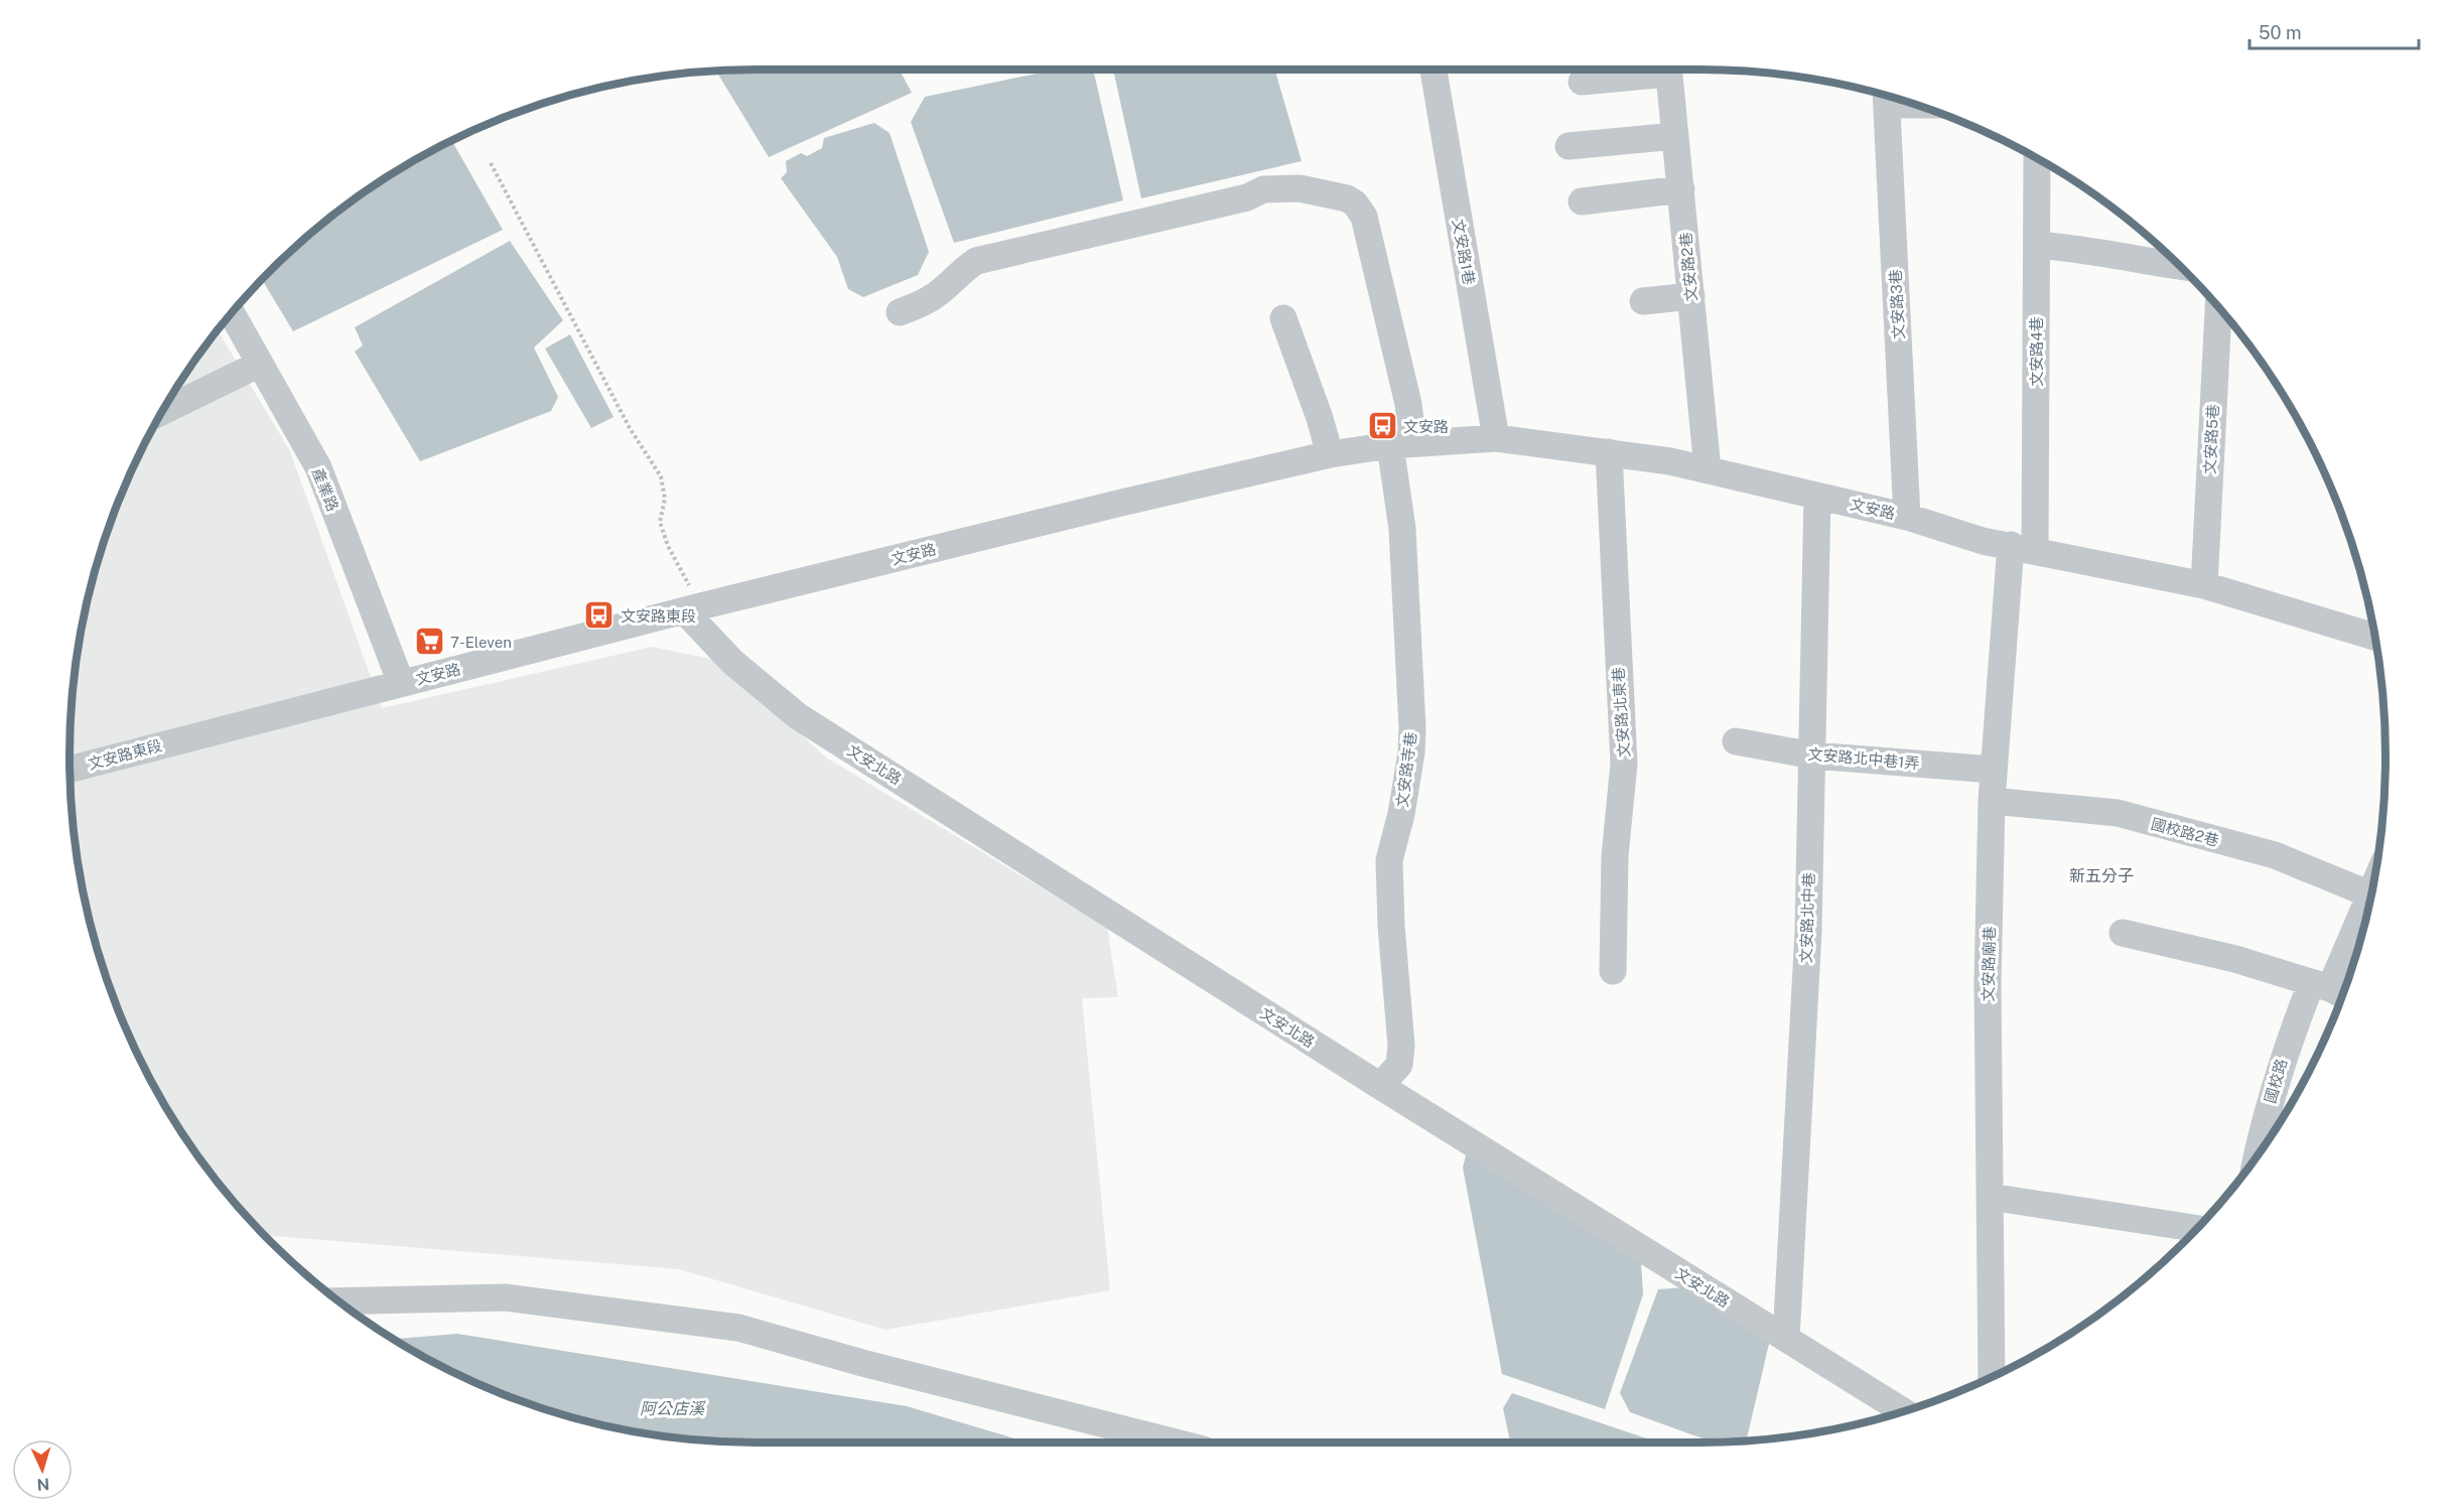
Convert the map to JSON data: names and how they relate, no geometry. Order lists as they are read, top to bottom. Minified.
{"streets":{"street":["文安路1巷","文安路2巷","文安路3巷","文安路4巷","文安路5巷","產業路","文安路","文安路北東巷","文安路東段","文安路北中巷1弄","文安北路","文安路寺巷","國校路2巷","文安路北中巷","文安路廟巷","國校路"]},"crossings":[["文安路1巷","文安路"],["文安路2巷","文安路"],["文安路3巷","文安路"],["文安路4巷","文安路"],["文安路4巷","文安路廟巷"],["文安路5巷","文安路"],["產業路","文安路"],["產業路","文安路東段"],["文安路","文安路北東巷"],["文安路","文安路東段"],["文安路","文安北路"],["文安路","文安路寺巷"],["文安路","文安路北中巷"],["文安路","文安路廟巷"],["文安路北中巷1弄","文安路北中巷"],["文安路北中巷1弄","文安路廟巷"],["文安北路","文安路寺巷"],["文安北路","文安路北中巷"],["國校路2巷","文安路廟巷"],["國校路2巷","國校路"]],"districts":["新五分子"],"water":["阿公店溪"],"places":{"bus stop":["文安路","文安路東段"],"supermarket":["7-Eleven"]},"scale_bar":"50 m","north":"bottom"}
